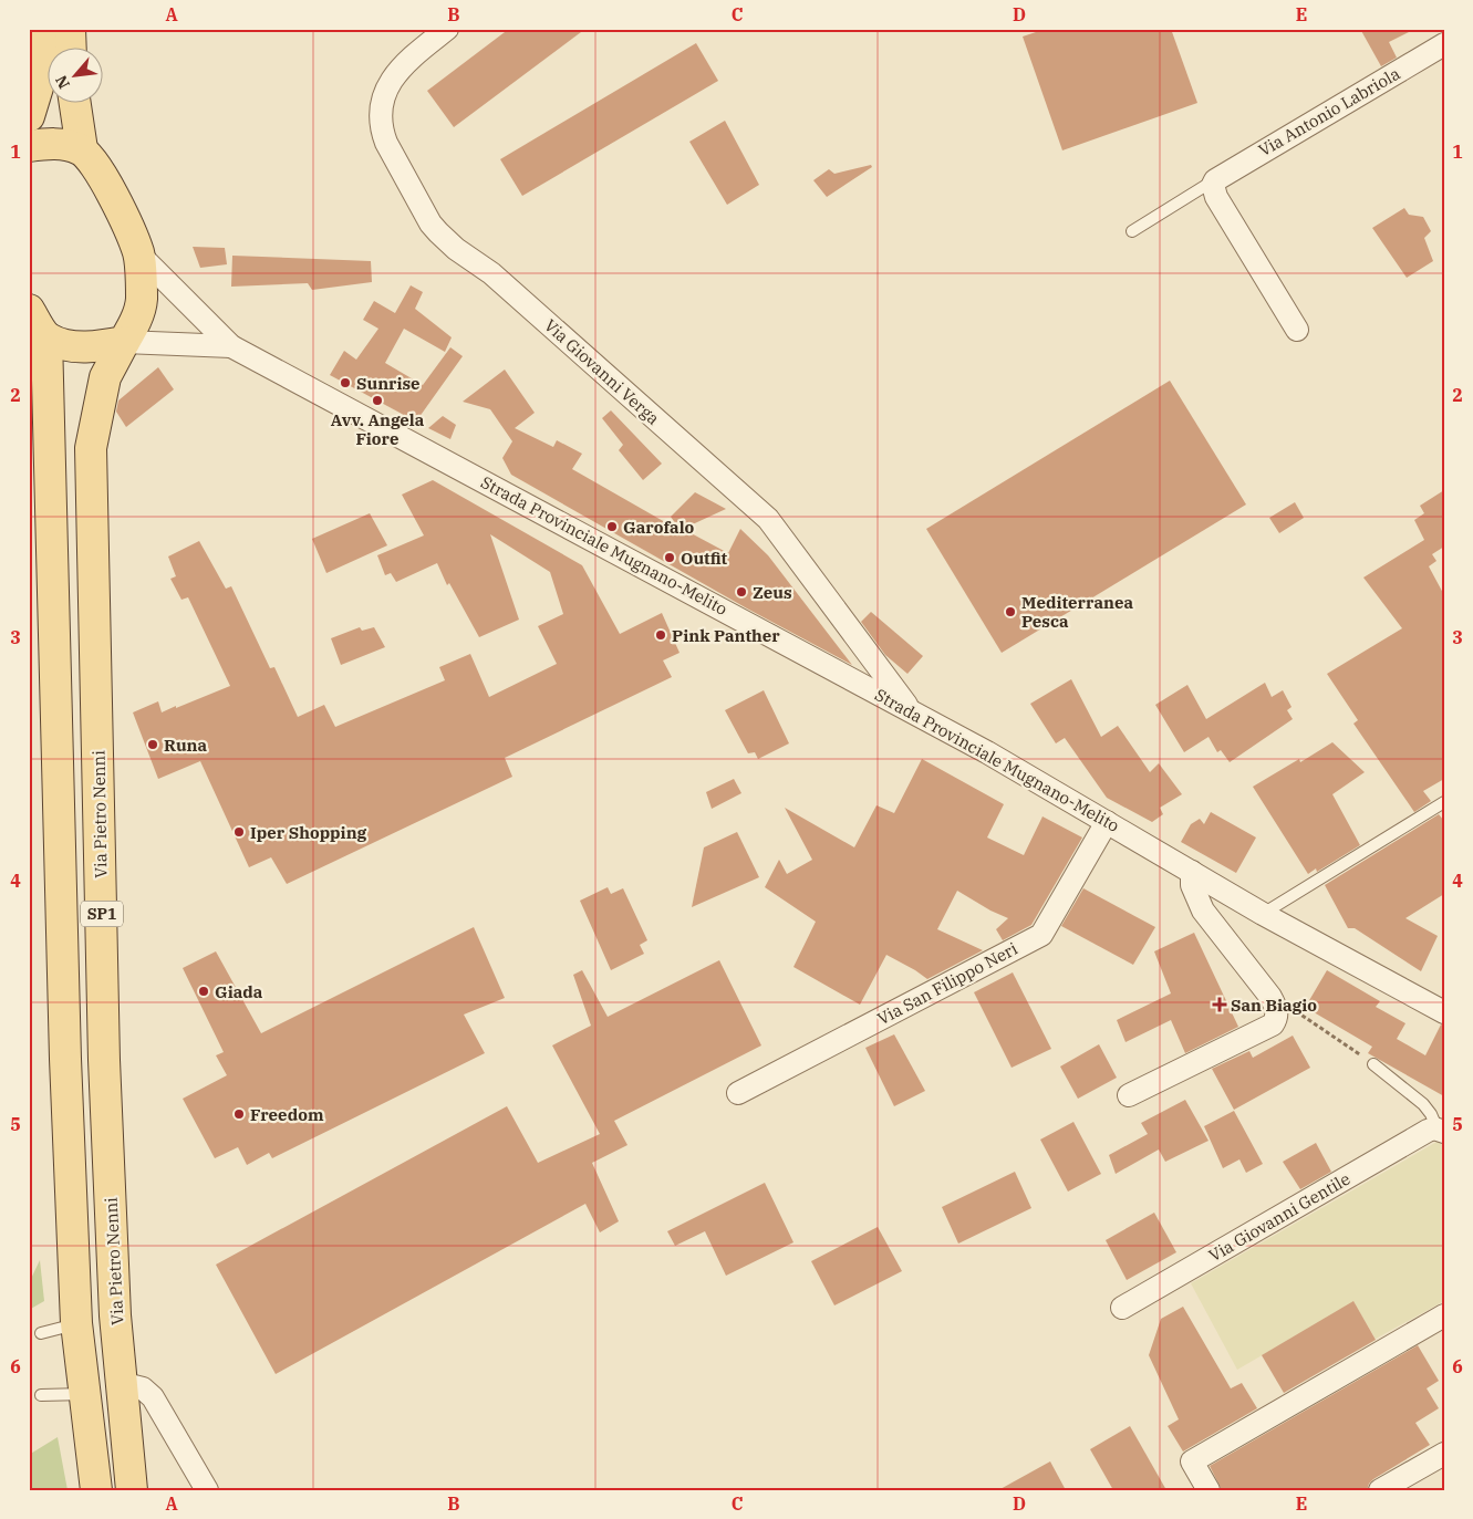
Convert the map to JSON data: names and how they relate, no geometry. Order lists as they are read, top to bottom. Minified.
{"streets":{"main road":["Via Pietro Nenni","SP1"],"street":["Via Antonio Labriola","Via Giovanni Verga","Strada Provinciale Mugnano-Melito","Via San Filippo Neri","Via Giovanni Gentile"]},"crossings":[["Via Giovanni Verga","Strada Provinciale Mugnano-Melito"],["Strada Provinciale Mugnano-Melito","Via Pietro Nenni"],["Strada Provinciale Mugnano-Melito","Via San Filippo Neri"]],"places":{"other":["Sunrise","Avv. Angela Fiore","Garofalo","Outfit","Zeus","Mediterranea Pesca","Pink Panther","Runa","Iper Shopping","Giada","Freedom"],"health":["San Biagio"]},"north":"bottom left","grid":{"columns":["A","B","C","D","E"],"rows":["1","2","3","4","5","6"]}}
